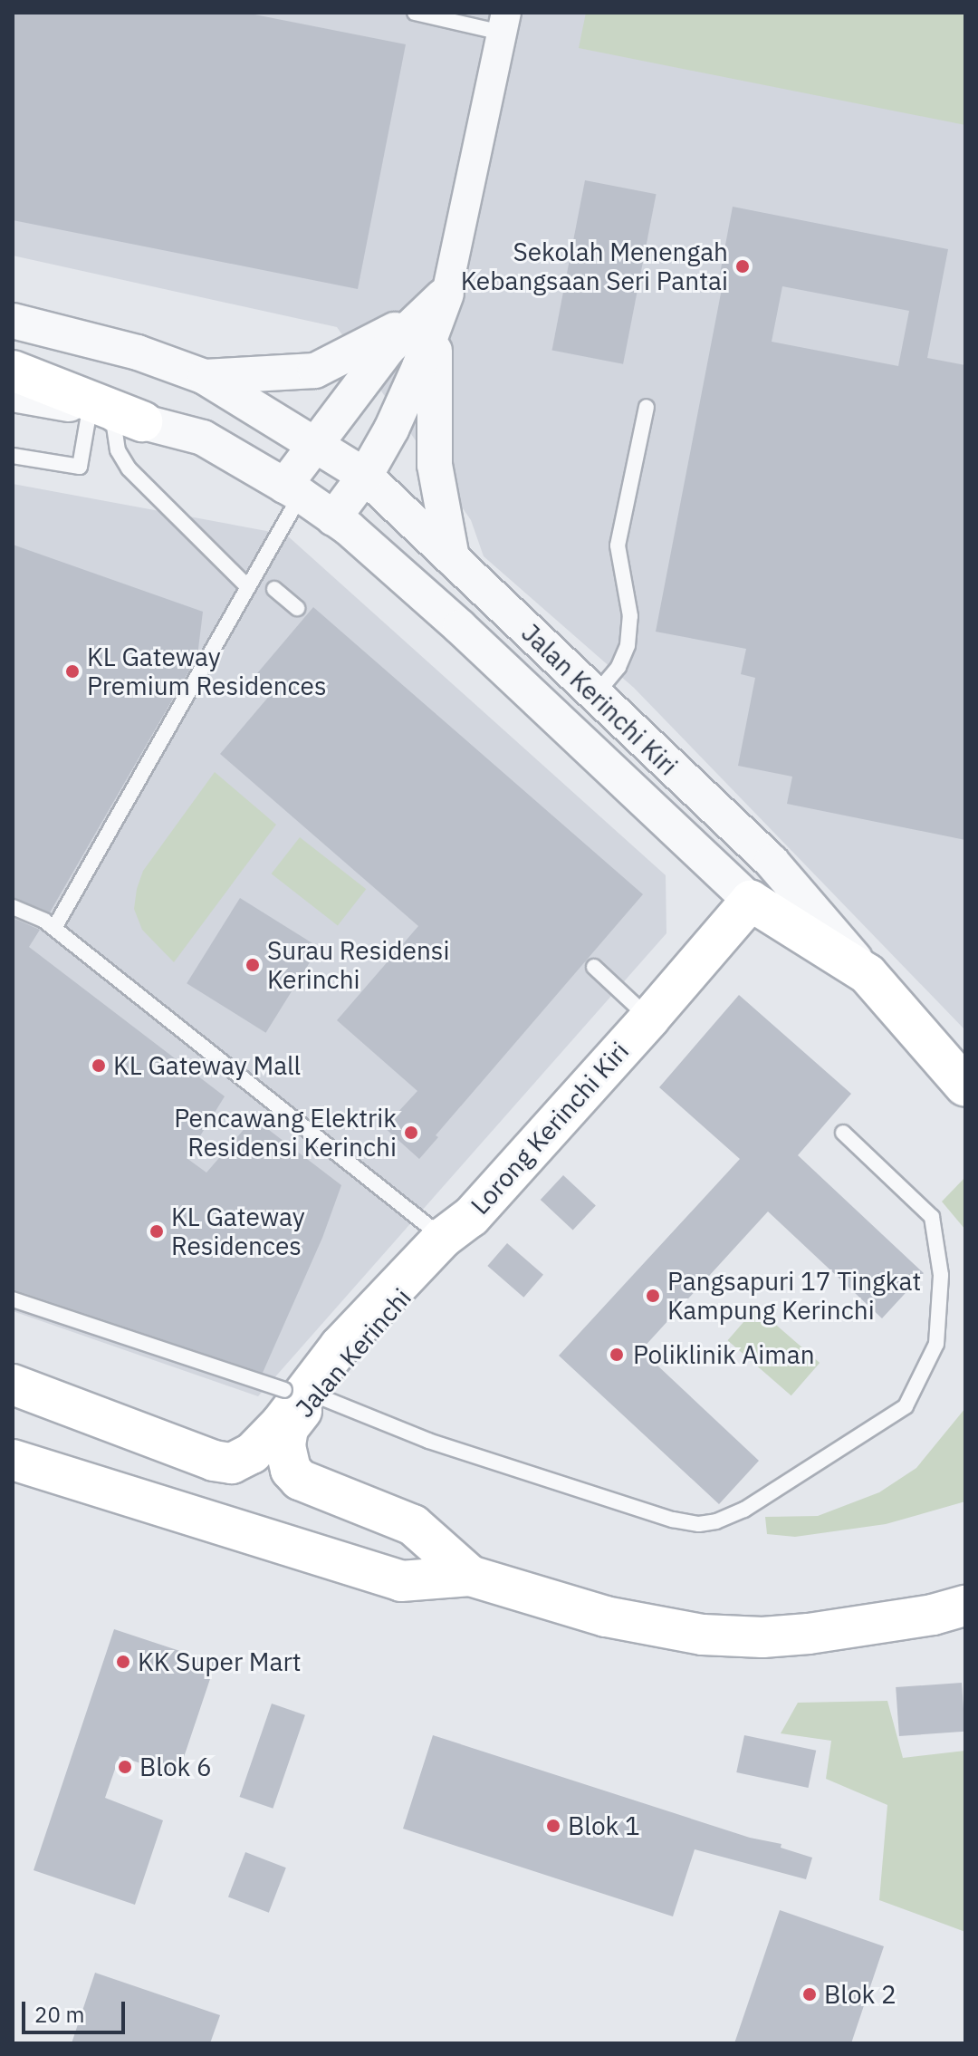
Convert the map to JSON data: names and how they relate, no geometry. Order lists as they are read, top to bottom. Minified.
{"streets":{"main road":["Jalan Kerinchi Kiri","Lorong Kerinchi Kiri","Jalan Kerinchi"]},"crossings":[["Jalan Kerinchi Kiri","Lorong Kerinchi Kiri"],["Lorong Kerinchi Kiri","Jalan Kerinchi"]],"places":["Sekolah Menengah Kebangsaan Seri Pantai","KL Gateway Premium Residences","Surau Residensi Kerinchi","KL Gateway Mall","Pencawang Elektrik Residensi Kerinchi","KL Gateway Residences","Pangsapuri 17 Tingkat Kampung Kerinchi","Poliklinik Aiman","KK Super Mart","Blok 6","Blok 1","Blok 2"],"scale_bar":"20 m"}
